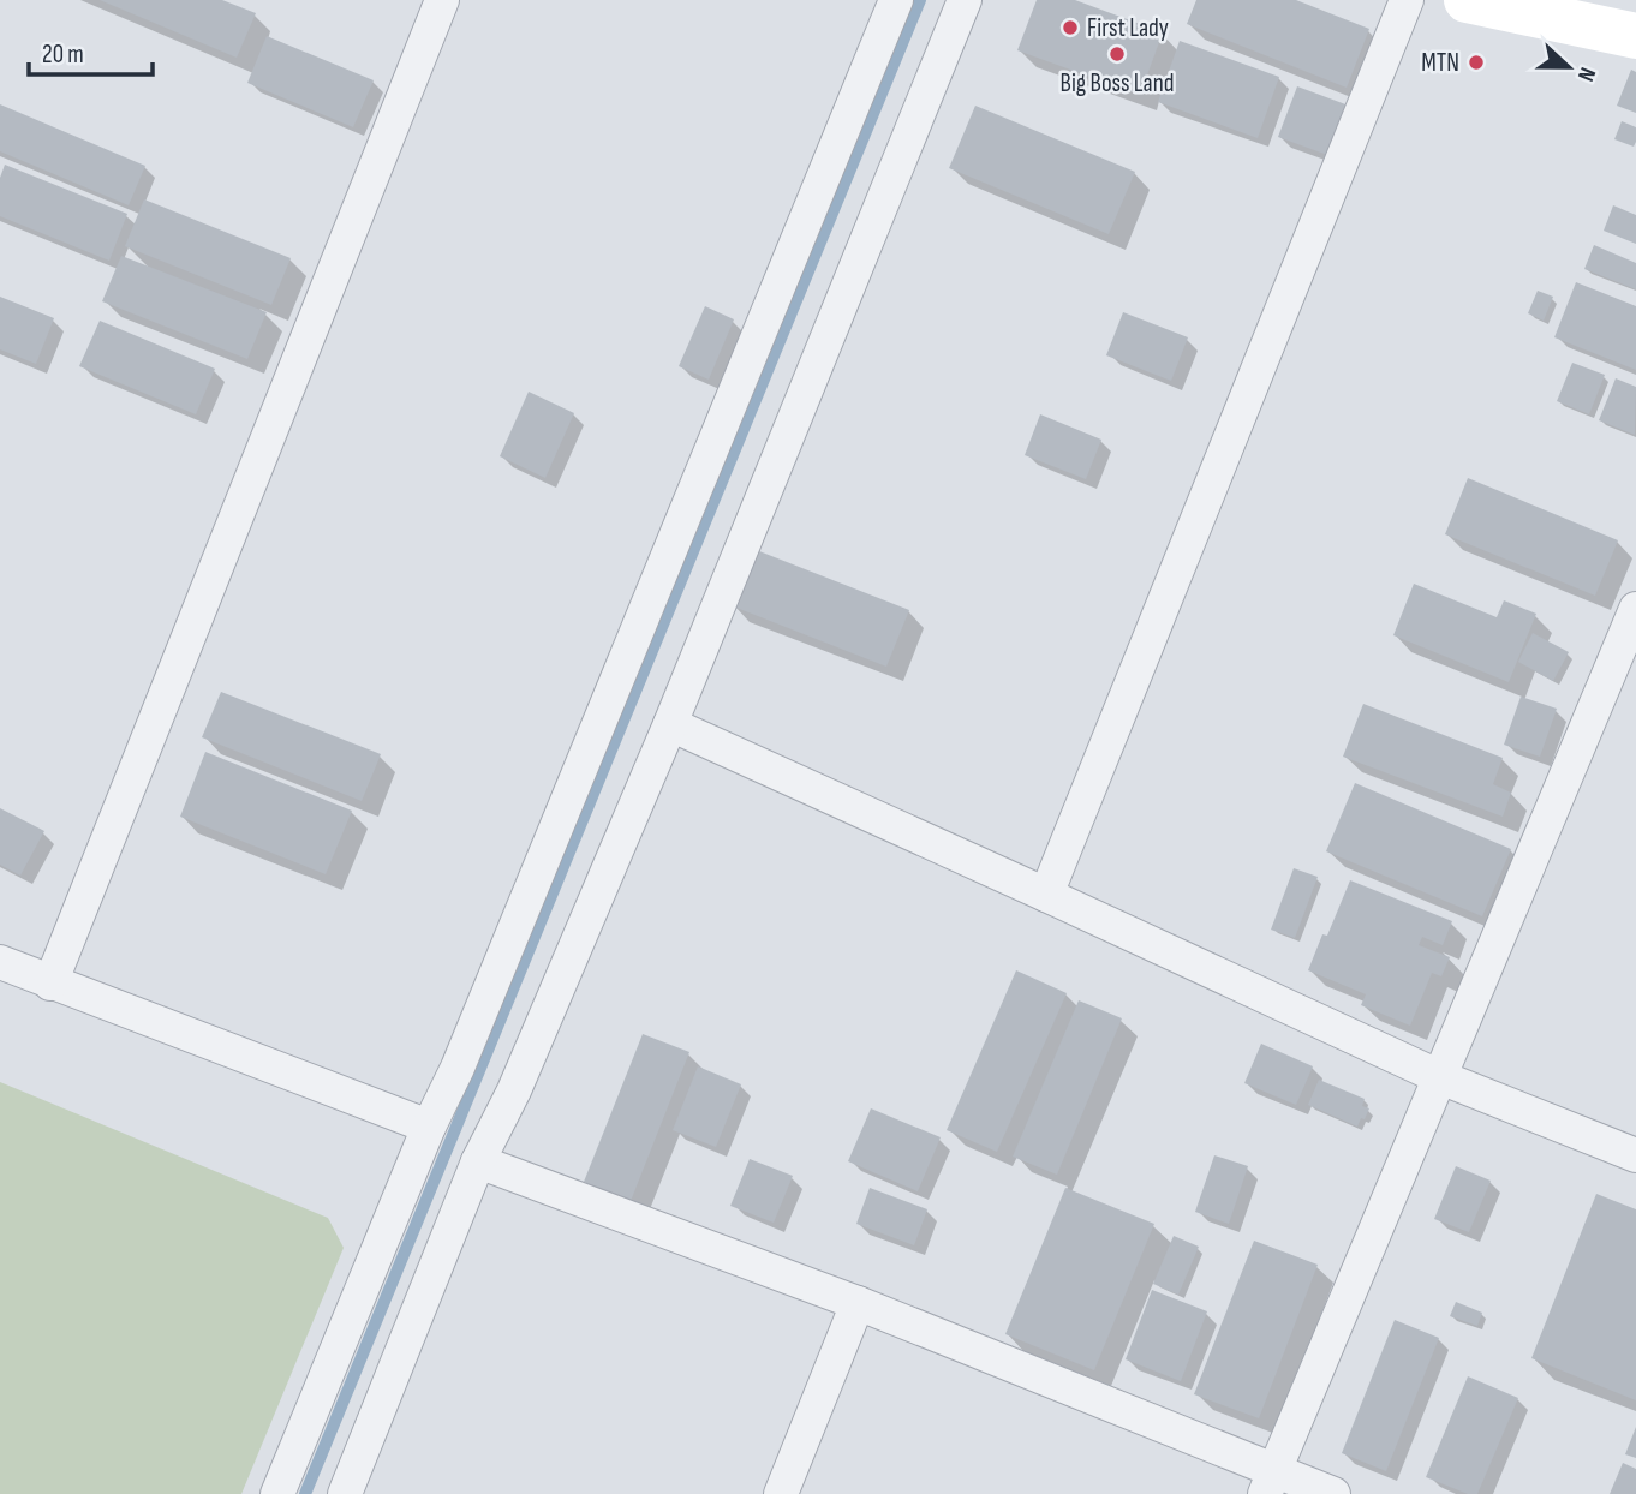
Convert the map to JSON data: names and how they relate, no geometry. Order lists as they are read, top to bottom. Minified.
{"places":["First Lady","Big Boss Land","MTN"],"scale_bar":"20 m","north":"right"}
